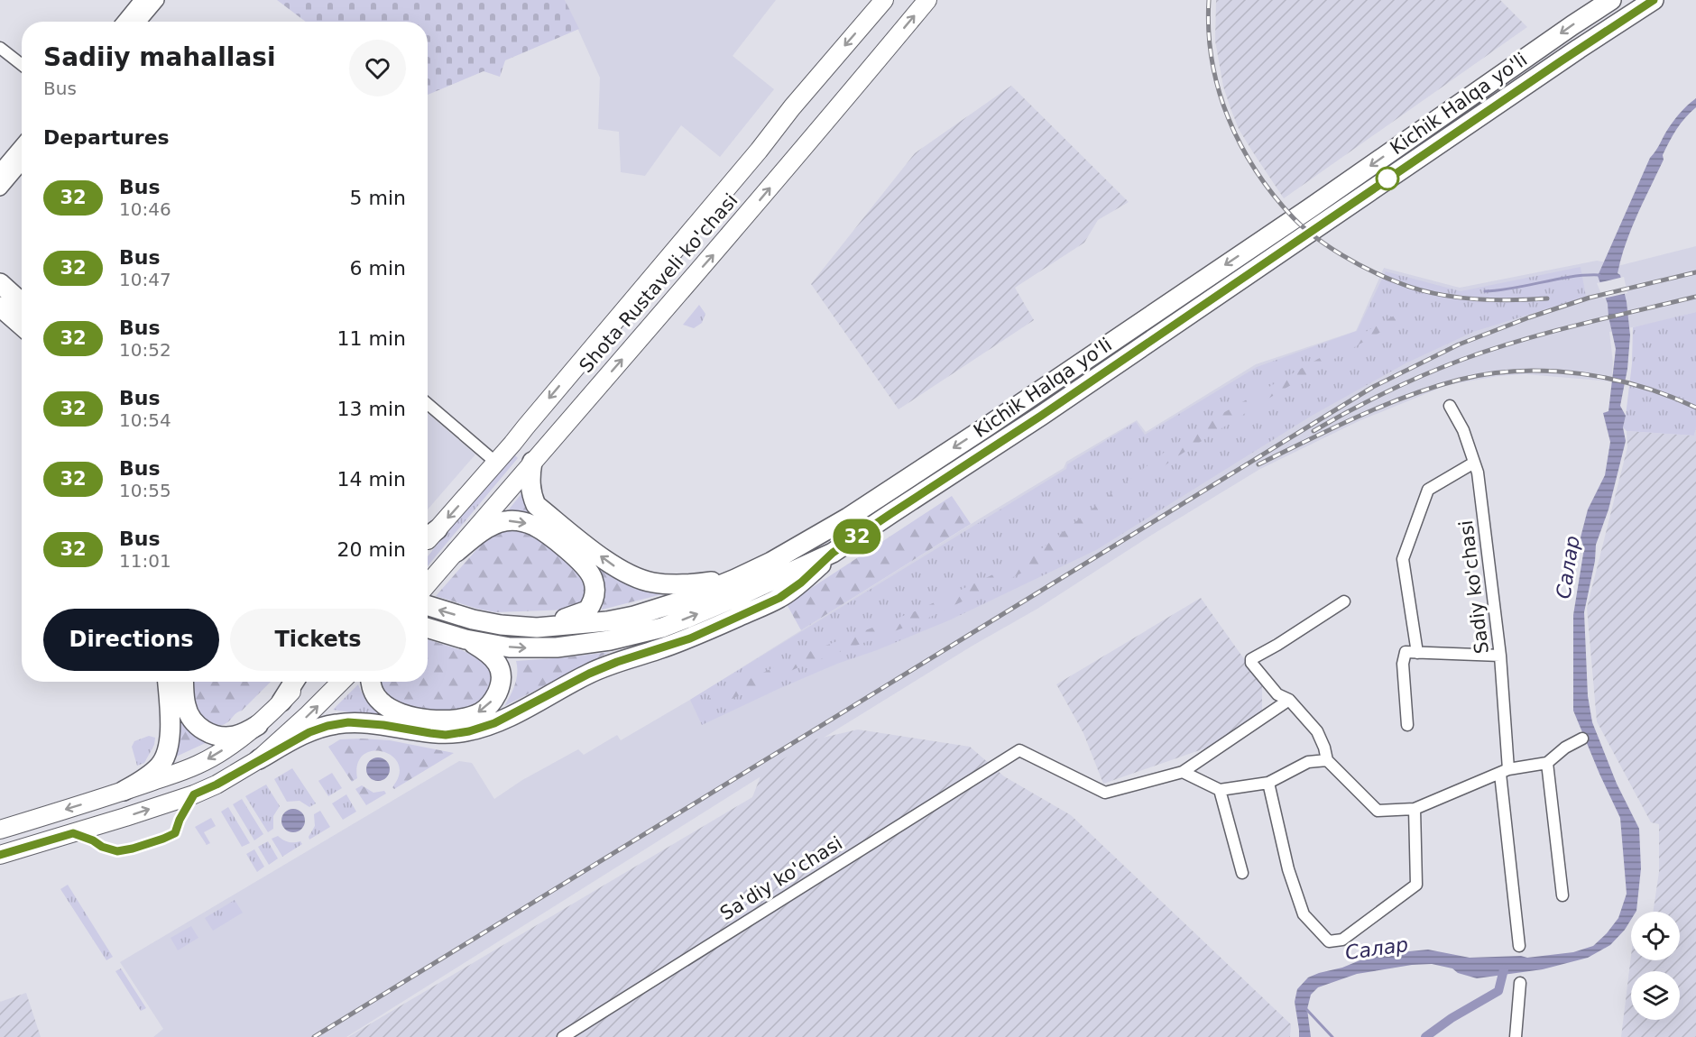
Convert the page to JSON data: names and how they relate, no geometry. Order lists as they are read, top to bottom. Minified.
{"streets":{"highway":["Kichik Halqa yo'li"],"main road":["Shota Rustaveli ko'chasi"],"street":["Sadiy ko'chasi","Sa'diy ko'chasi"]},"water":["Салар"],"lines":["bus line 32"],"page":{"on_map":"32","heading":[["Sadiiy mahallasi","Bus"],"Departures"],"list":[{"mark":"32","name":"Bus","note":"10:46","value":"5 min"},{"mark":"32","name":"Bus","note":"10:47","value":"6 min"},{"mark":"32","name":"Bus","note":"10:52","value":"11 min"},{"mark":"32","name":"Bus","note":"10:54","value":"13 min"},{"mark":"32","name":"Bus","note":"10:55","value":"14 min"},{"mark":"32","name":"Bus","note":"11:01","value":"20 min"}],"buttons":["Directions","Tickets"]}}
